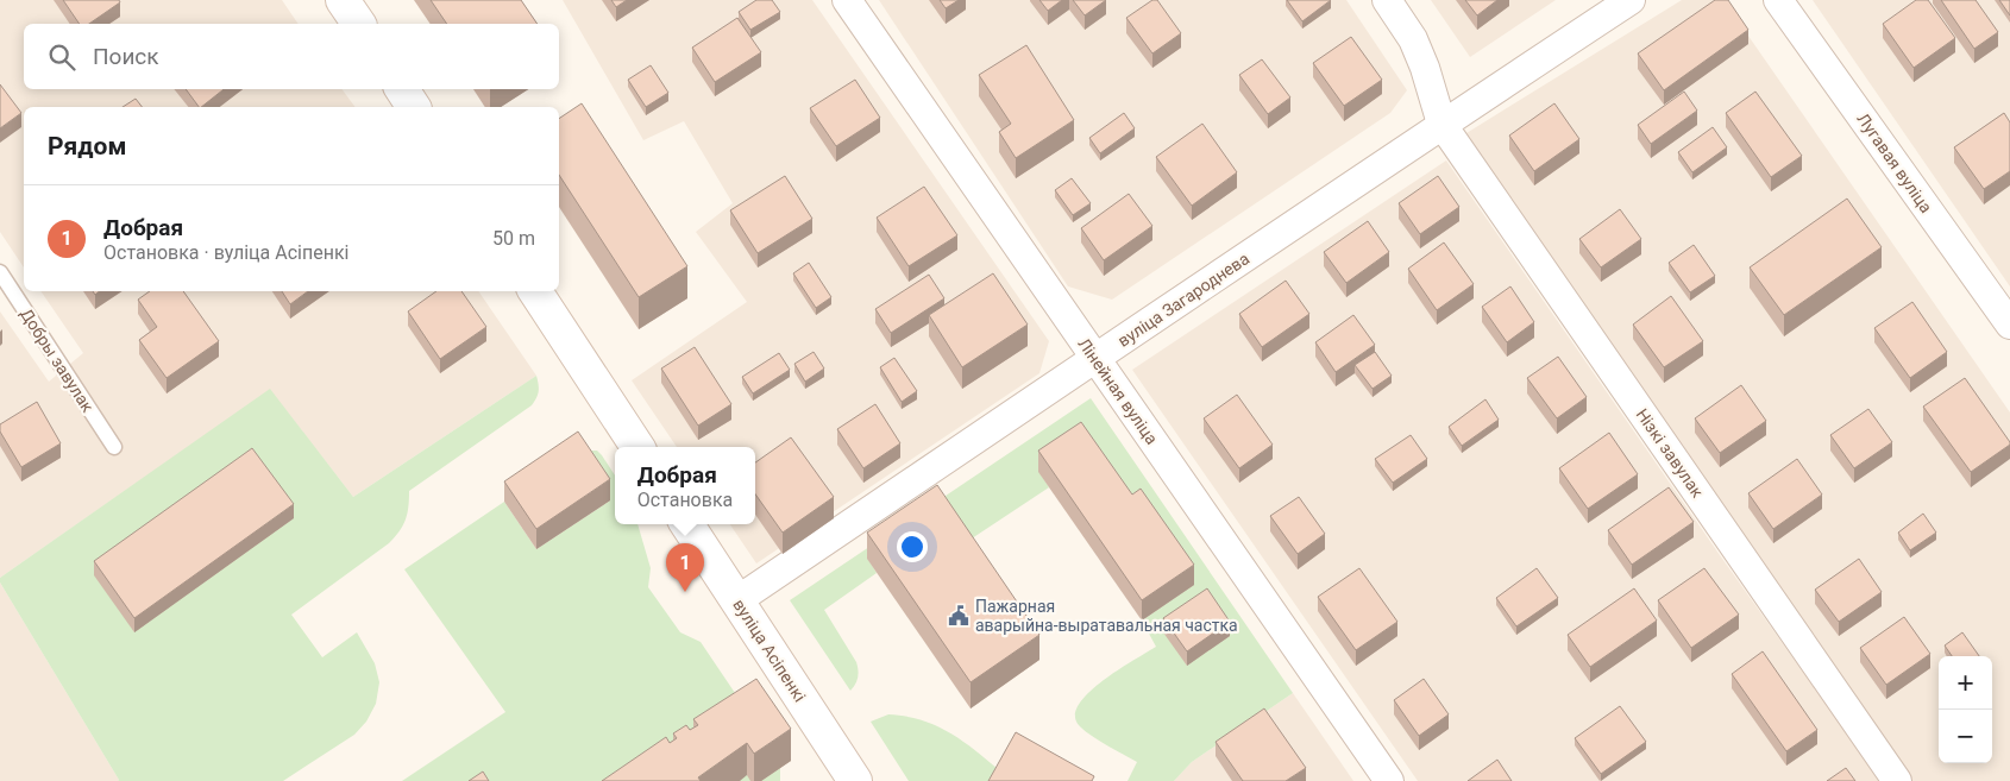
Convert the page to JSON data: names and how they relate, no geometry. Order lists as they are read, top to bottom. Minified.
{"streets":{"main road":["вуліца Асіпенкі"],"street":["Лугавая вуліца","вуліца Загароднева","Лінейная вуліца","Нізкі завулак"],"lane":["Добры завулак"]},"crossings":[["вуліца Загароднева","Лінейная вуліца"],["вуліца Загароднева","Нізкі завулак"],["вуліца Загароднева","вуліца Асіпенкі"]],"places":{"public building":["Пажарная аварыйна-выратавальная частка"]},"page":{"search":"Поиск","heading":"Рядом","list":[{"mark":"1","name":"Добрая","note":"Остановка · вуліца Асіпенкі","value":"50 m"}],"popup":["Добрая","Остановка"],"pins":"1","map_buttons":["+","−"]}}
